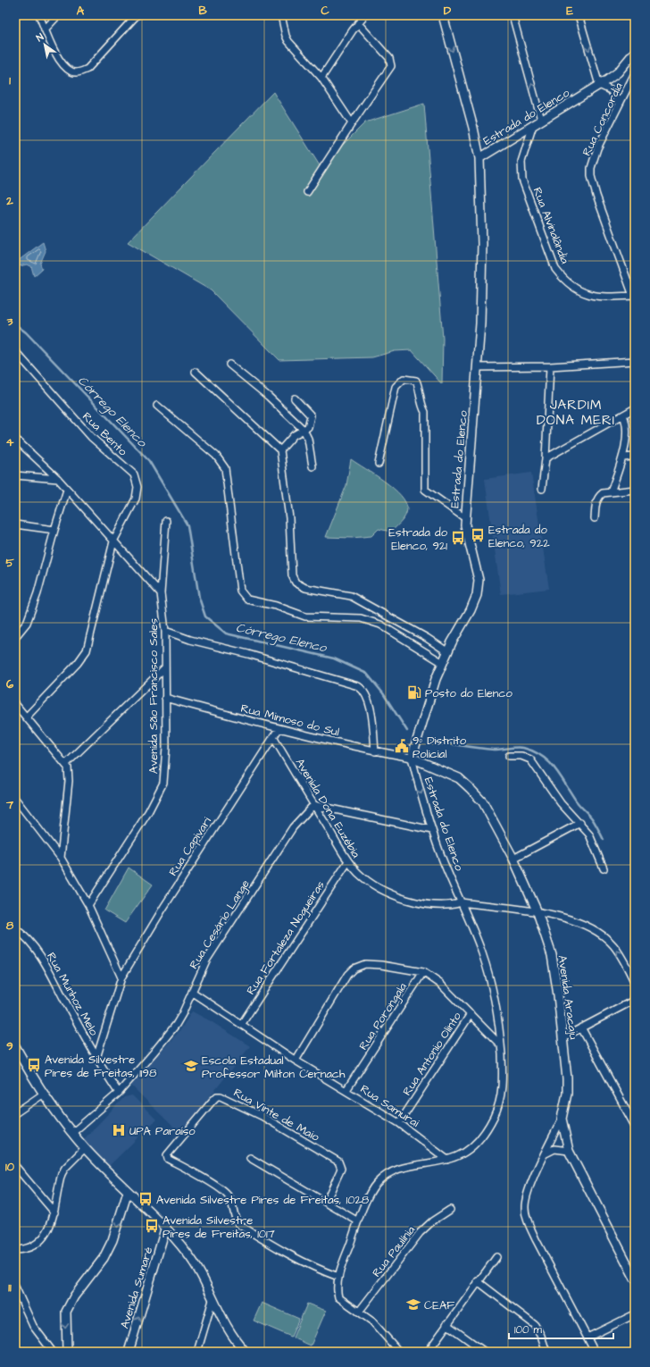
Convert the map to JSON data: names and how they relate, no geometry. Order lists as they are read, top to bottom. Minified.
{"streets":{"street":["Estrada do Elenco","Rua Concordia","Rua Alvinalândia","Rua Bento","Avenida São Francisco Sales","Rua Mimoso do Sul","Avenida Dona Euzébia","Rua Capivari","Rua Cesário Lange","Rua Fortaleza Nogueiras","Rua Munhoz Melo","Avenida Aracaju","Rua Porongala","Rua Antonio Olinto","Rua Samurai","Rua Vinte de Maio","Rua Paulínia","Avenida Sumaré"]},"crossings":[["Estrada do Elenco","Rua Alvinalândia"],["Estrada do Elenco","Rua Mimoso do Sul"],["Estrada do Elenco","Avenida Dona Euzébia"],["Estrada do Elenco","Avenida Aracaju"],["Estrada do Elenco","Rua Samurai"],["Estrada do Elenco","Rua Vinte de Maio"],["Estrada do Elenco","Rua Paulínia"],["Rua Concordia","Rua Alvinalândia"],["Avenida São Francisco Sales","Rua Mimoso do Sul"],["Rua Mimoso do Sul","Rua Capivari"],["Rua Mimoso do Sul","Avenida Aracaju"],["Avenida Dona Euzébia","Rua Capivari"],["Avenida Dona Euzébia","Rua Cesário Lange"],["Avenida Dona Euzébia","Rua Fortaleza Nogueiras"],["Avenida Dona Euzébia","Avenida Aracaju"],["Rua Capivari","Rua Munhoz Melo"],["Rua Cesário Lange","Rua Munhoz Melo"],["Rua Cesário Lange","Rua Samurai"],["Rua Fortaleza Nogueiras","Rua Samurai"],["Rua Porongala","Rua Samurai"],["Rua Antonio Olinto","Rua Samurai"]],"districts":["JARDIM DONA MERI"],"water":["Córrego Elenco"],"places":{"bus stop":["Estrada do Elenco, 922","Estrada do Elenco, 921","Avenida Silvestre Pires de Freitas, 1198","Avenida Silvestre Pires de Freitas, 1028","Avenida Silvestre Pires de Freitas, 1017"],"fuel station":["Posto do Elenco"],"public building":["9º Distrito Policial"],"school or university":["Escola Estadual Professor Milton Cernach","CEAF"],"hospital":["UPA Paraíso"]},"scale_bar":"100 m","north":"top left","grid":{"columns":["A","B","C","D","E"],"rows":["1","2","3","4","5","6","7","8","9","10","11"]}}
